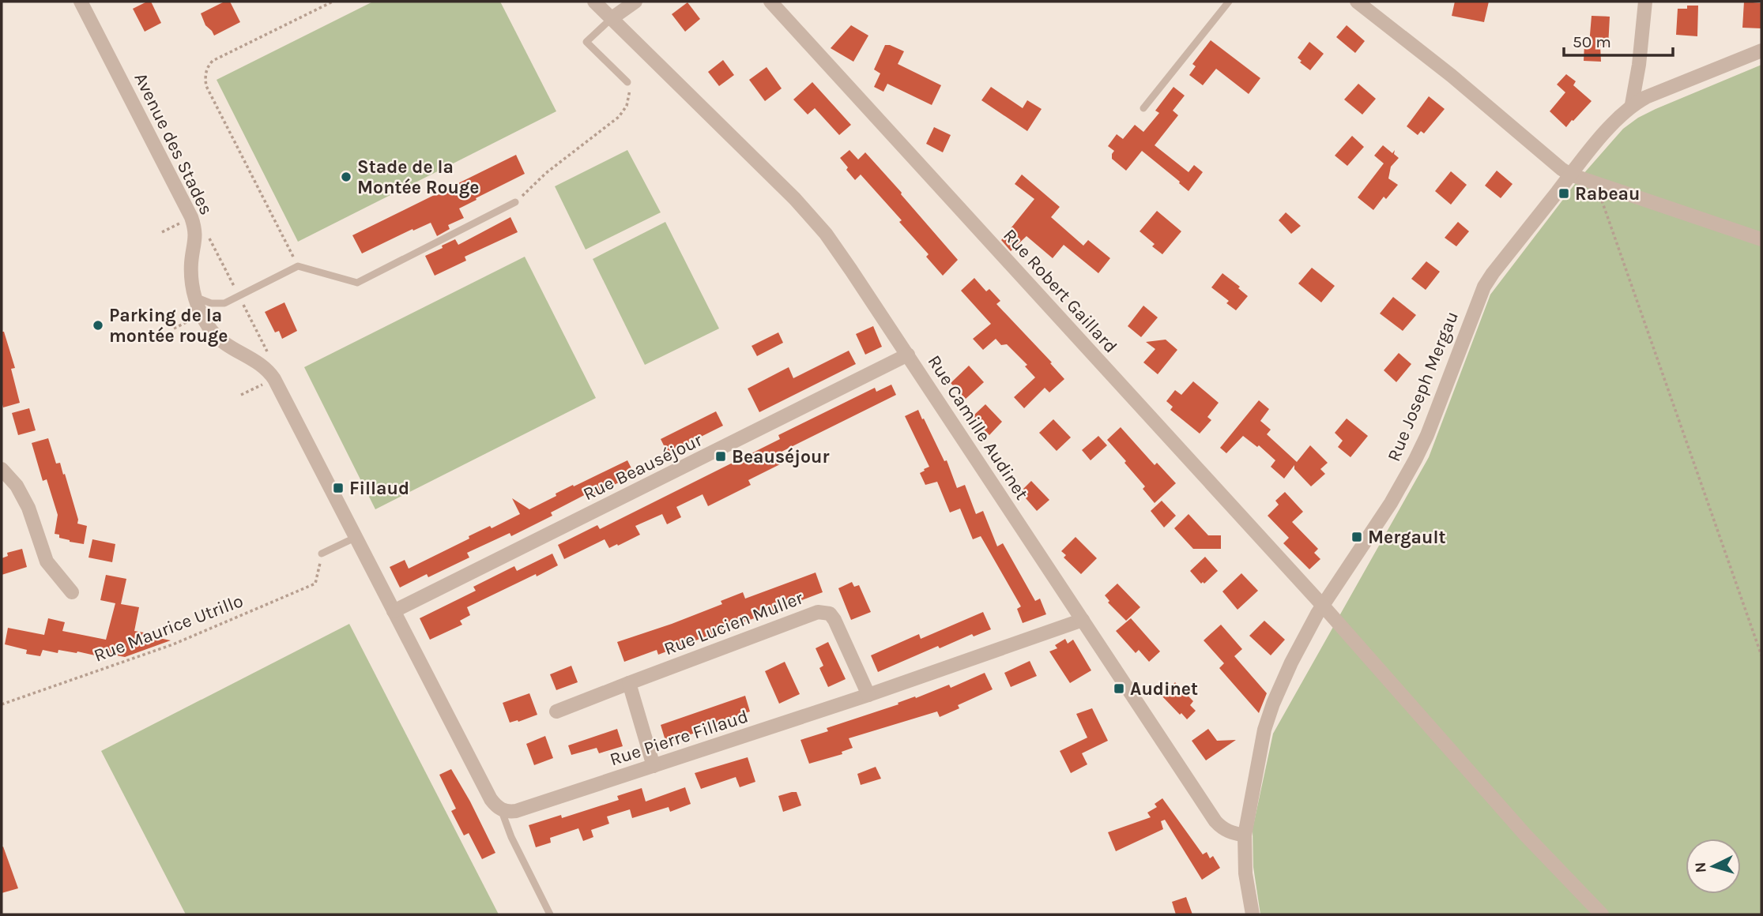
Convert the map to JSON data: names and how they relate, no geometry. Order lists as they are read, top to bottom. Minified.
{"streets":{"street":["Avenue des Stades","Rue Robert Gaillard","Rue Joseph Mergau","Rue Camille Audinet","Rue Beauséjour","Rue Lucien Muller","Rue Pierre Fillaud"],"path":["Rue Maurice Utrillo"]},"crossings":[["Avenue des Stades","Rue Beauséjour"],["Rue Robert Gaillard","Rue Joseph Mergau"],["Rue Joseph Mergau","Rue Camille Audinet"],["Rue Camille Audinet","Rue Beauséjour"],["Rue Camille Audinet","Rue Pierre Fillaud"],["Rue Lucien Muller","Rue Pierre Fillaud"]],"places":{"other":["Stade de la Montée Rouge","Parking de la montée rouge"],"transit":["Rabeau","Beauséjour","Fillaud","Mergault","Audinet"]},"scale_bar":"50 m","north":"left"}
